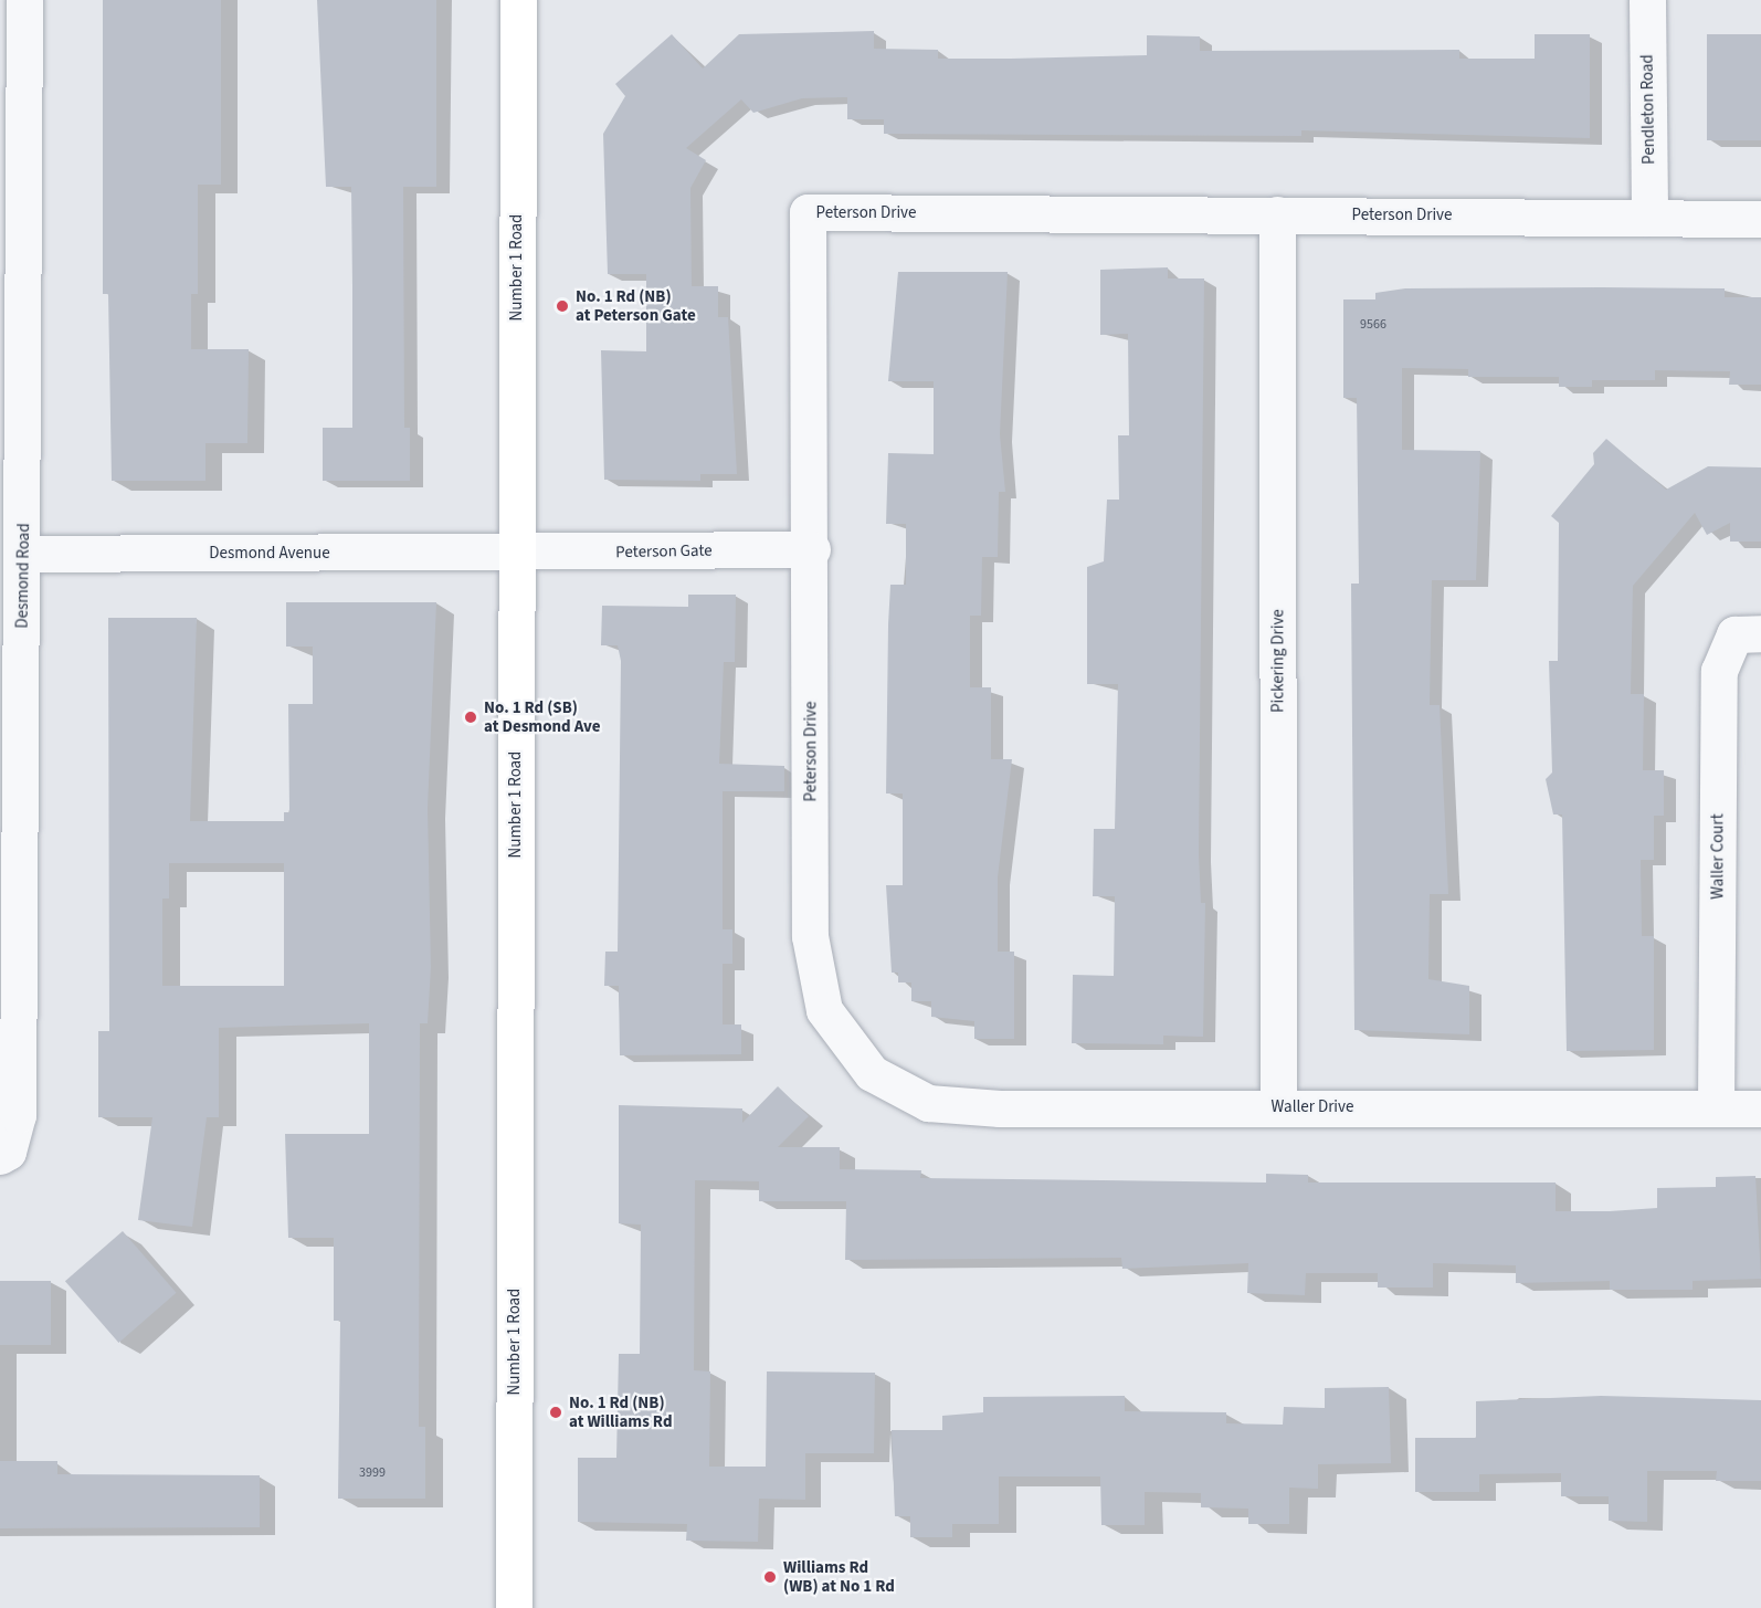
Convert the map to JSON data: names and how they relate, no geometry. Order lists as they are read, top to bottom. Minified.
{"streets":{"main road":["Number 1 Road"],"street":["Pendleton Road","Peterson Drive","Peterson Gate","Desmond Avenue","Desmond Road","Pickering Drive","Waller Court","Waller Drive"]},"crossings":[["Pendleton Road","Peterson Drive"],["Peterson Drive","Peterson Gate"],["Peterson Drive","Pickering Drive"],["Peterson Drive","Waller Drive"],["Number 1 Road","Peterson Gate"],["Number 1 Road","Desmond Avenue"],["Peterson Gate","Desmond Avenue"],["Desmond Avenue","Desmond Road"],["Pickering Drive","Waller Drive"],["Waller Court","Waller Drive"]],"places":["No. 1 Rd (NB) at Peterson Gate","No. 1 Rd (SB) at Desmond Ave","No. 1 Rd (NB) at Williams Rd","Williams Rd (WB) at No 1 Rd"],"house_numbers":["9566","3999"]}
